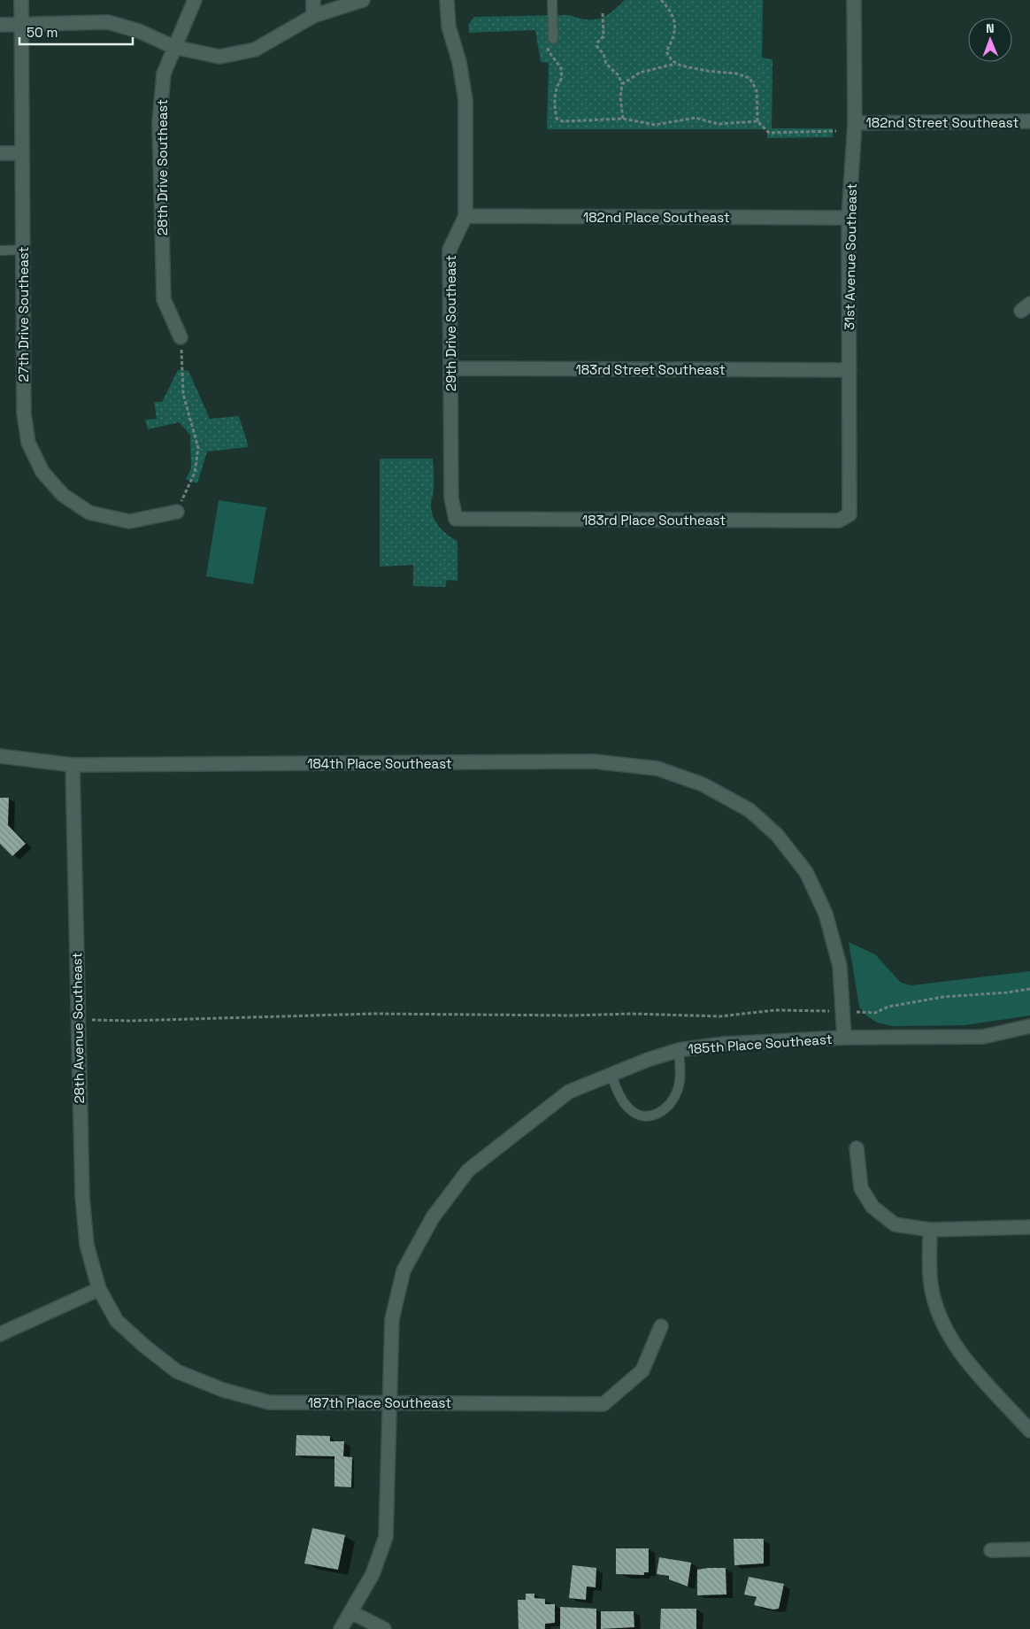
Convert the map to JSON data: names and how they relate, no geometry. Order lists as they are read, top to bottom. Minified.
{"streets":{"street":["182nd Street Southeast","28th Drive Southeast","182nd Place Southeast","31st Avenue Southeast","27th Drive Southeast","29th Drive Southeast","183rd Street Southeast","183rd Place Southeast","184th Place Southeast","28th Avenue Southeast","185th Place Southeast","187th Place Southeast"]},"crossings":[["182nd Street Southeast","31st Avenue Southeast"],["182nd Place Southeast","31st Avenue Southeast"],["182nd Place Southeast","29th Drive Southeast"],["31st Avenue Southeast","183rd Street Southeast"],["31st Avenue Southeast","183rd Place Southeast"],["29th Drive Southeast","183rd Street Southeast"],["29th Drive Southeast","183rd Place Southeast"],["184th Place Southeast","28th Avenue Southeast"],["28th Avenue Southeast","187th Place Southeast"],["185th Place Southeast","187th Place Southeast"]],"scale_bar":"50 m","north":"top"}
